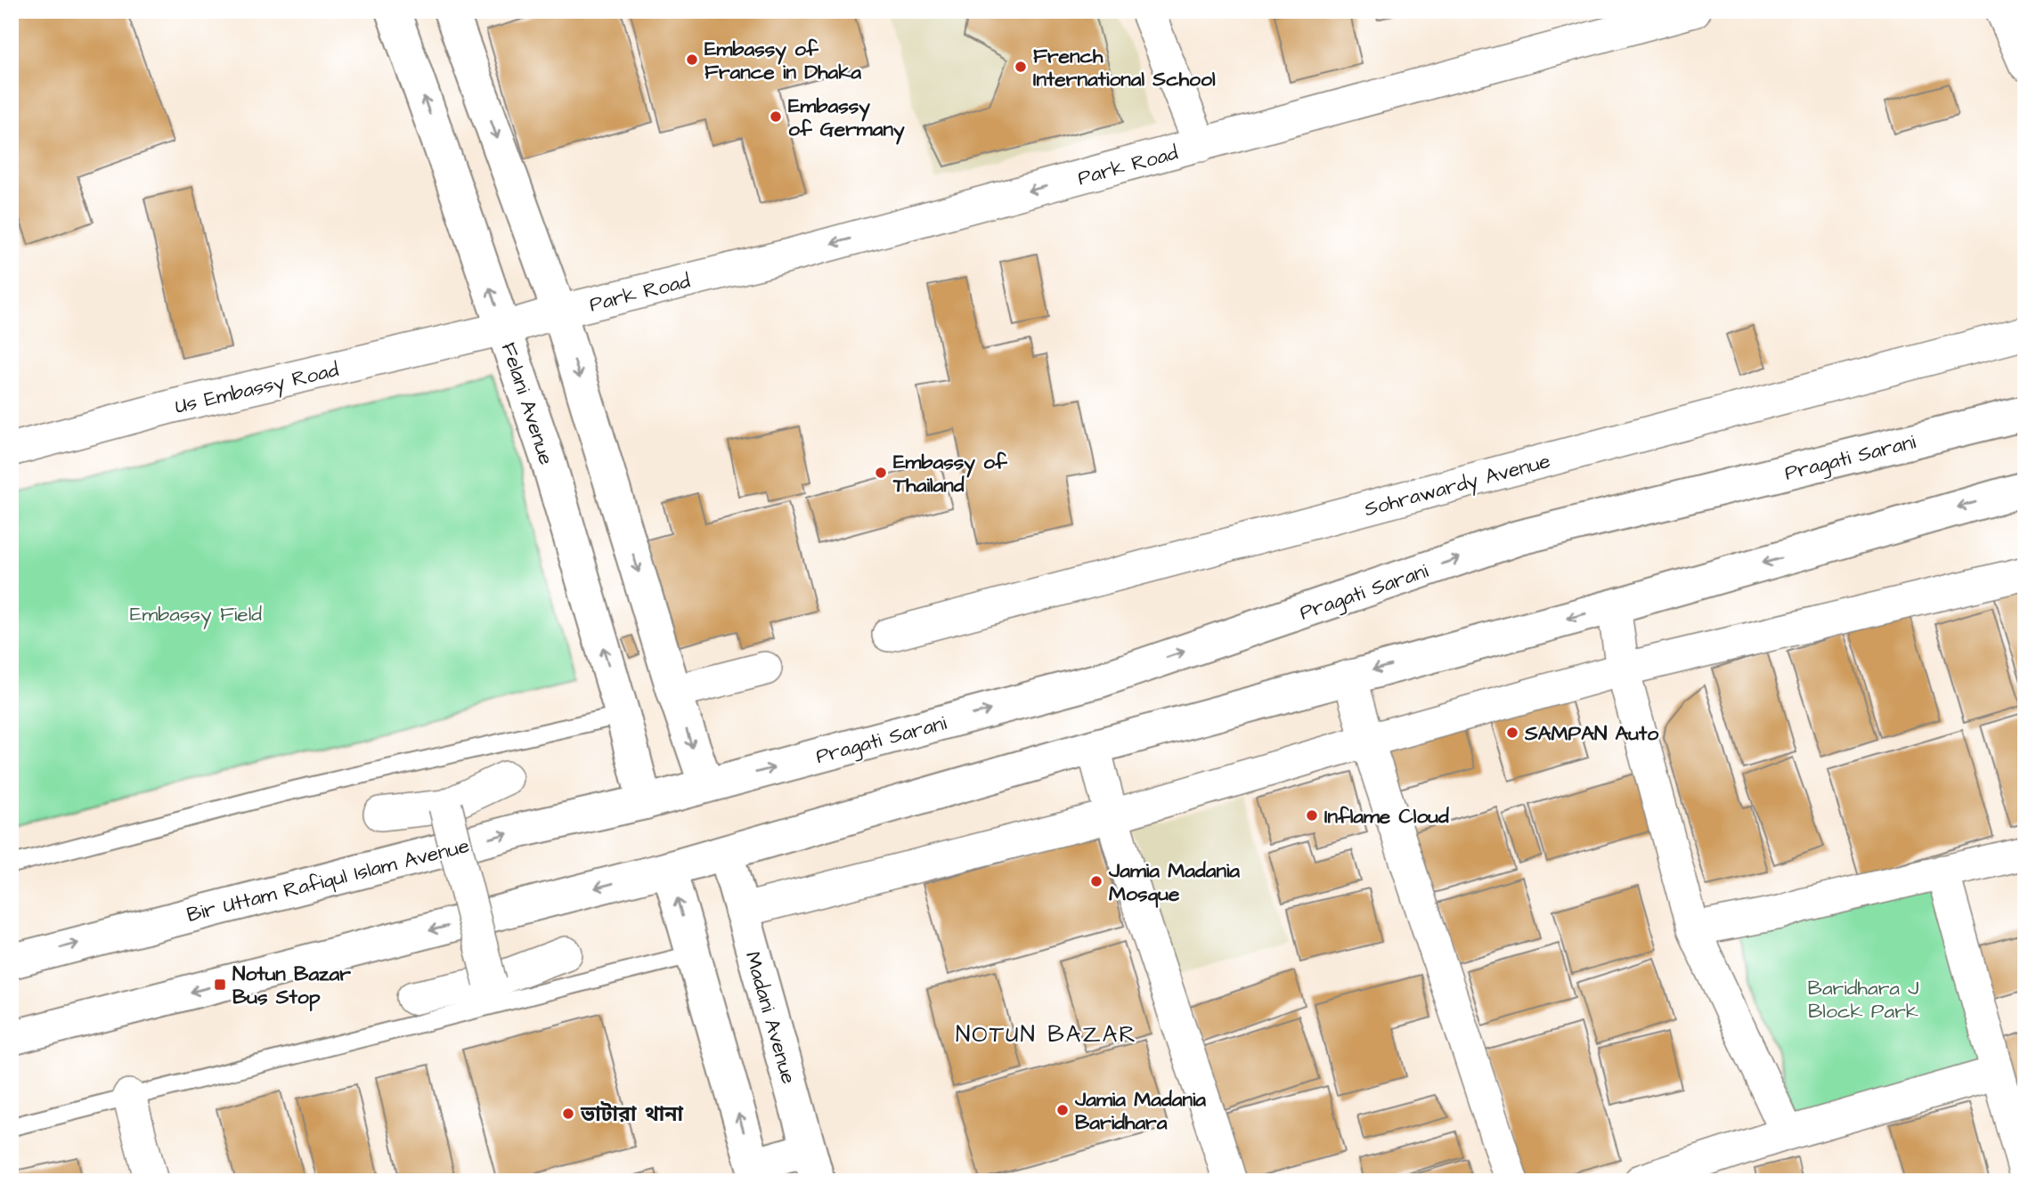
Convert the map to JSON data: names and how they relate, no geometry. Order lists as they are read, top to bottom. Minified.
{"streets":{"main road":["Felani Avenue","Pragati Sarani","Bir Uttam Rafiqul Islam Avenue","Madani Avenue"],"street":["Park Road","Us Embassy Road","Sohrawardy Avenue"]},"crossings":[["Us Embassy Road","Felani Avenue"],["Felani Avenue","Pragati Sarani"],["Felani Avenue","Bir Uttam Rafiqul Islam Avenue"],["Pragati Sarani","Bir Uttam Rafiqul Islam Avenue"]],"one_way":["Park Road"],"districts":["NOTUN BAZAR"],"parks":["Embassy Field","Baridhara J Block Park"],"places":{"other":["Embassy of France in Dhaka","French International School","Embassy of Germany","Embassy of Thailand","SAMPAN Auto","Inflame Cloud","Jamia Madania Mosque","Jamia Madania Baridhara","ভাটারা থানা"],"transit":["Notun Bazar Bus Stop"]}}
